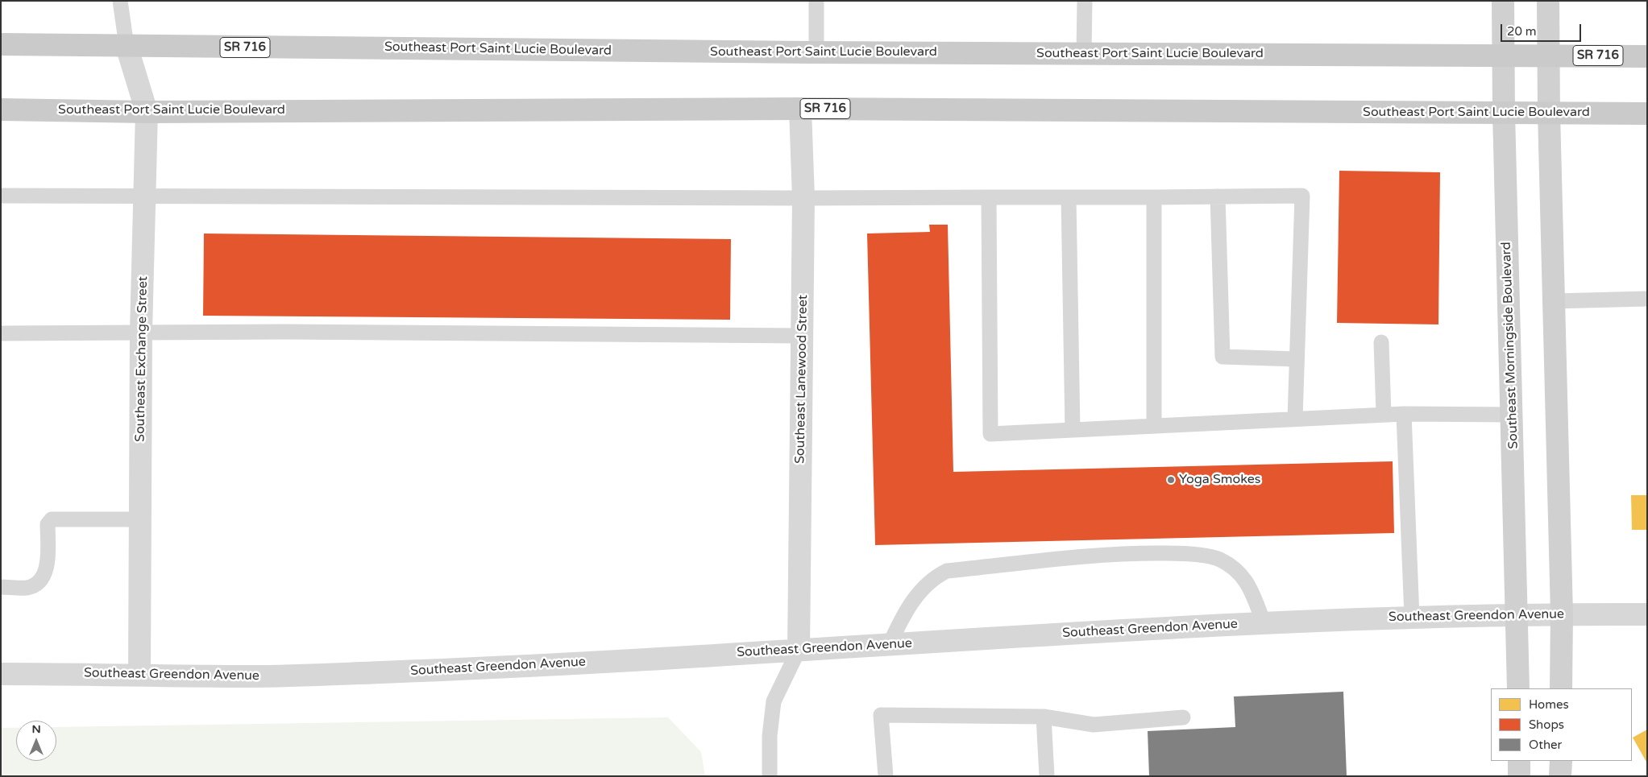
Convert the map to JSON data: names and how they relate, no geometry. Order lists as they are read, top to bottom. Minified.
{"streets":{"main road":["SR 716","Southeast Port Saint Lucie Boulevard"],"street":["Southeast Morningside Boulevard","Southeast Exchange Street","Southeast Lanewood Street","Southeast Greendon Avenue"]},"crossings":[["Southeast Port Saint Lucie Boulevard","Southeast Morningside Boulevard"],["Southeast Port Saint Lucie Boulevard","Southeast Exchange Street"],["Southeast Port Saint Lucie Boulevard","Southeast Lanewood Street"],["Southeast Morningside Boulevard","Southeast Greendon Avenue"],["Southeast Exchange Street","Southeast Greendon Avenue"],["Southeast Lanewood Street","Southeast Greendon Avenue"]],"places":["Yoga Smokes"],"legend":["Homes","Shops","Other"],"scale_bar":"20 m","north":"top"}
